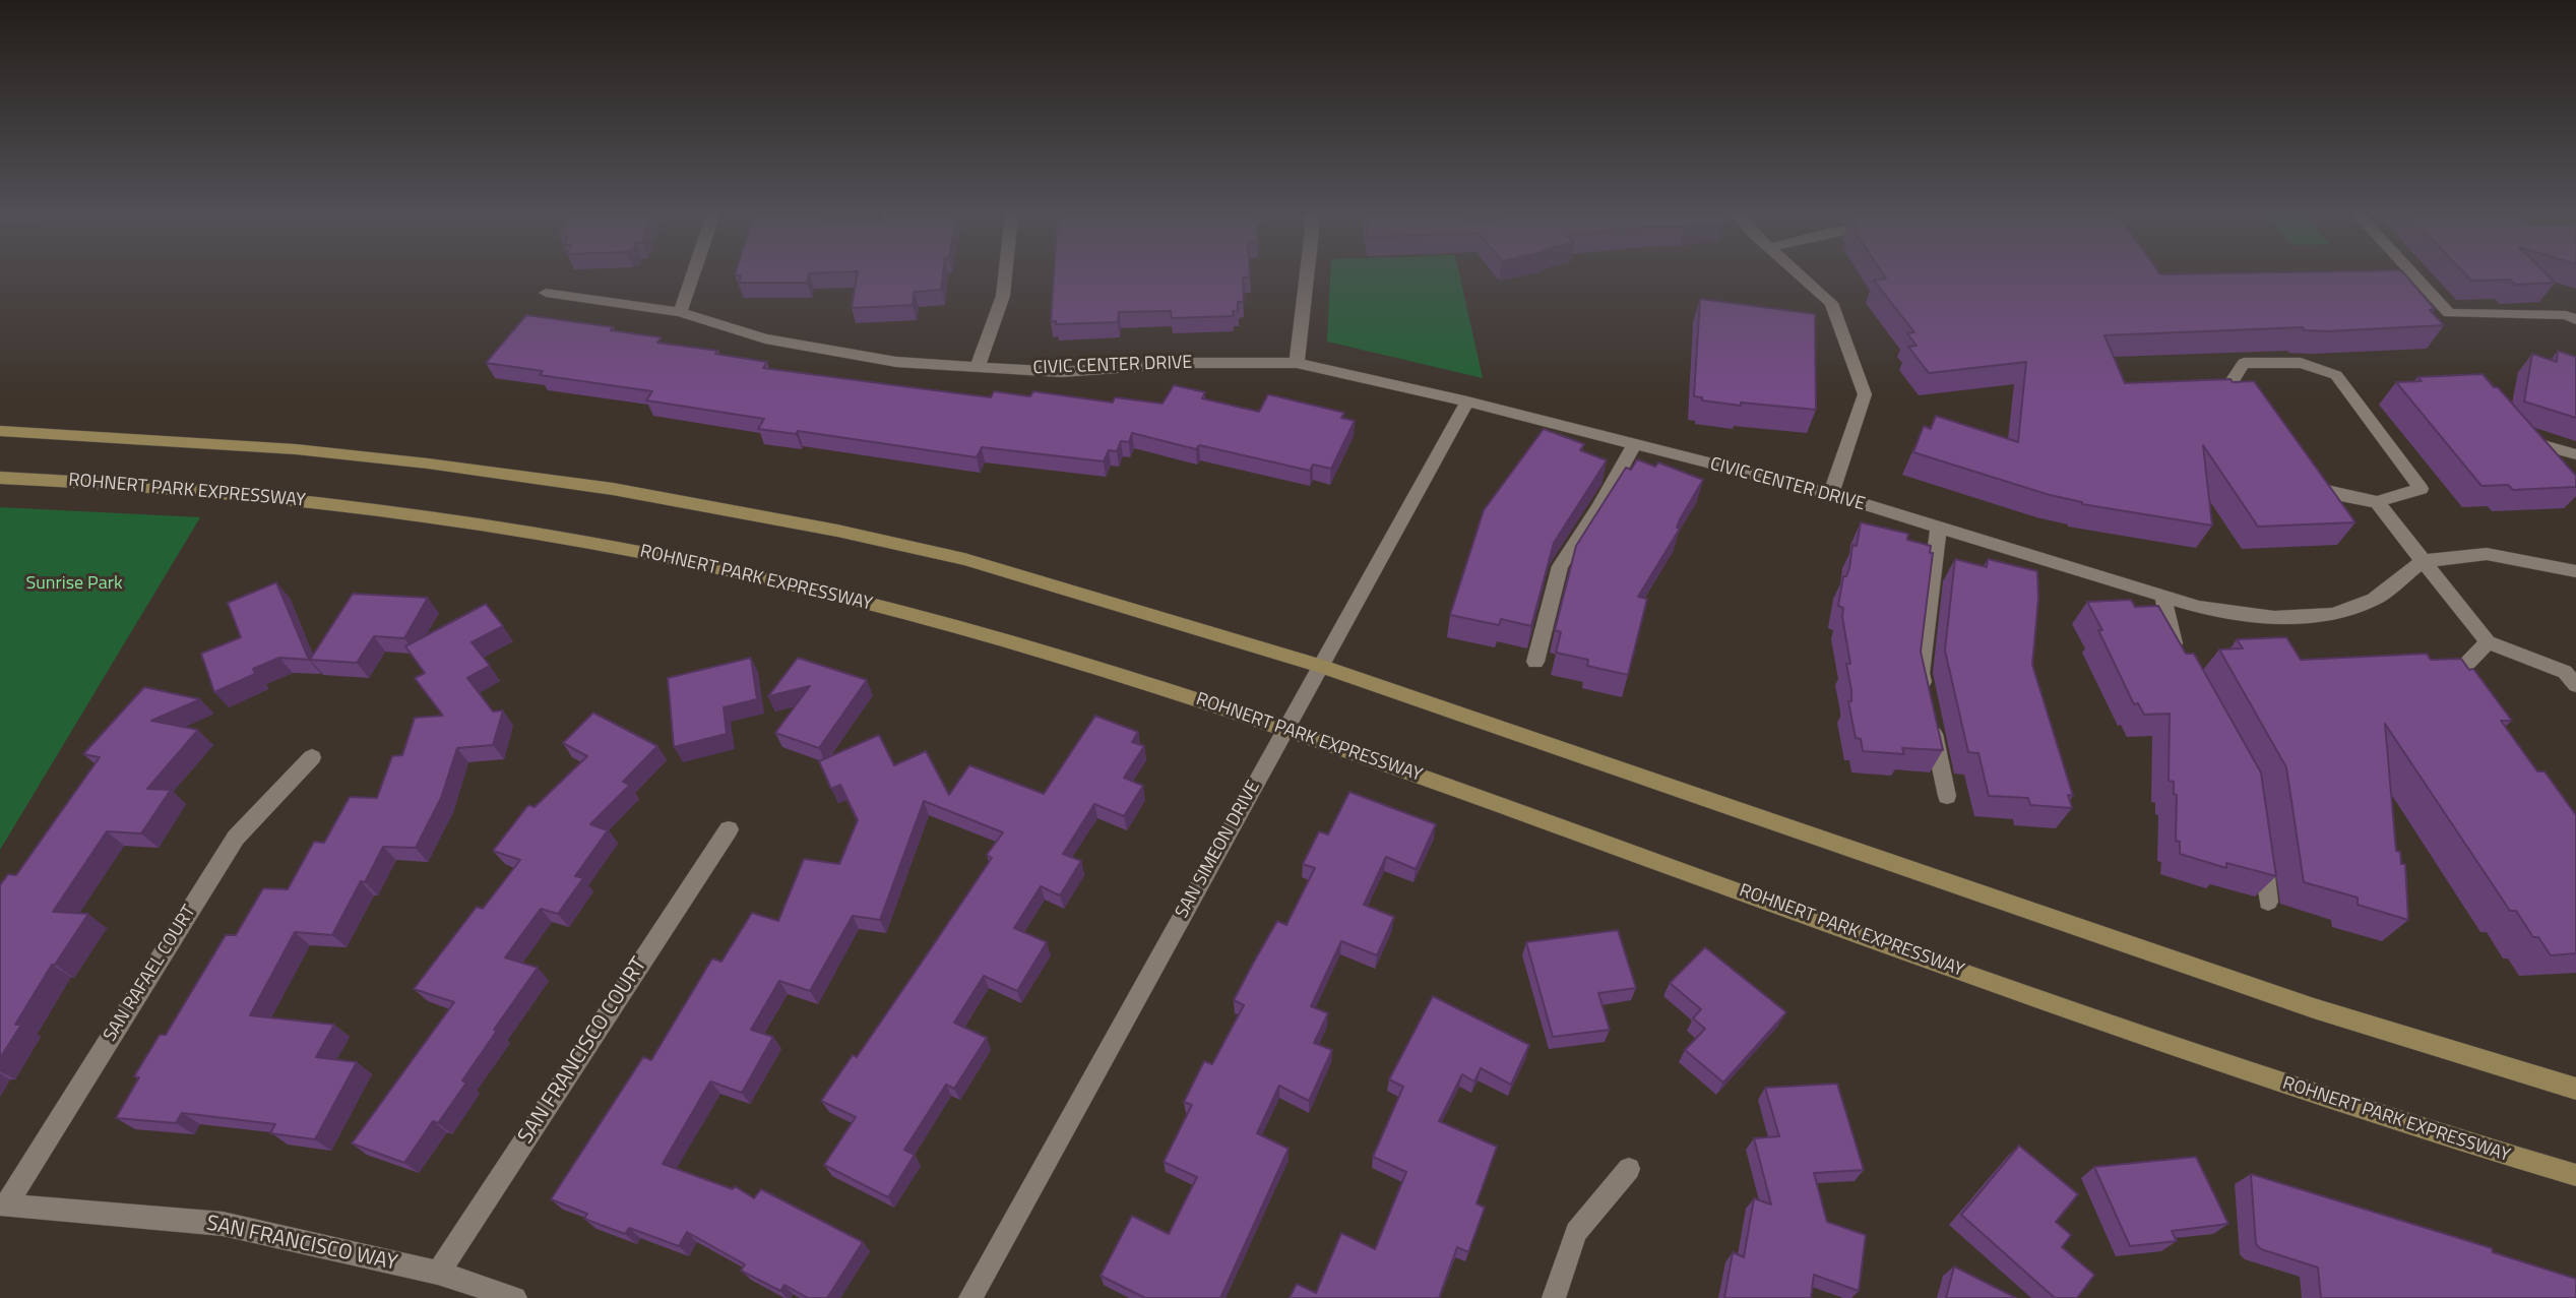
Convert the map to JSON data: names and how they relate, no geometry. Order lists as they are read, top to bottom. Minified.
{"streets":{"main road":["ROHNERT PARK EXPRESSWAY"],"street":["CIVIC CENTER DRIVE","SAN SIMEON DRIVE","SAN RAFAEL COURT","SAN FRANCISCO COURT","SAN FRANCISCO WAY"]},"crossings":[["CIVIC CENTER DRIVE","SAN SIMEON DRIVE"],["ROHNERT PARK EXPRESSWAY","SAN SIMEON DRIVE"],["SAN RAFAEL COURT","SAN FRANCISCO WAY"],["SAN FRANCISCO COURT","SAN FRANCISCO WAY"]],"parks":["Sunrise Park"]}
